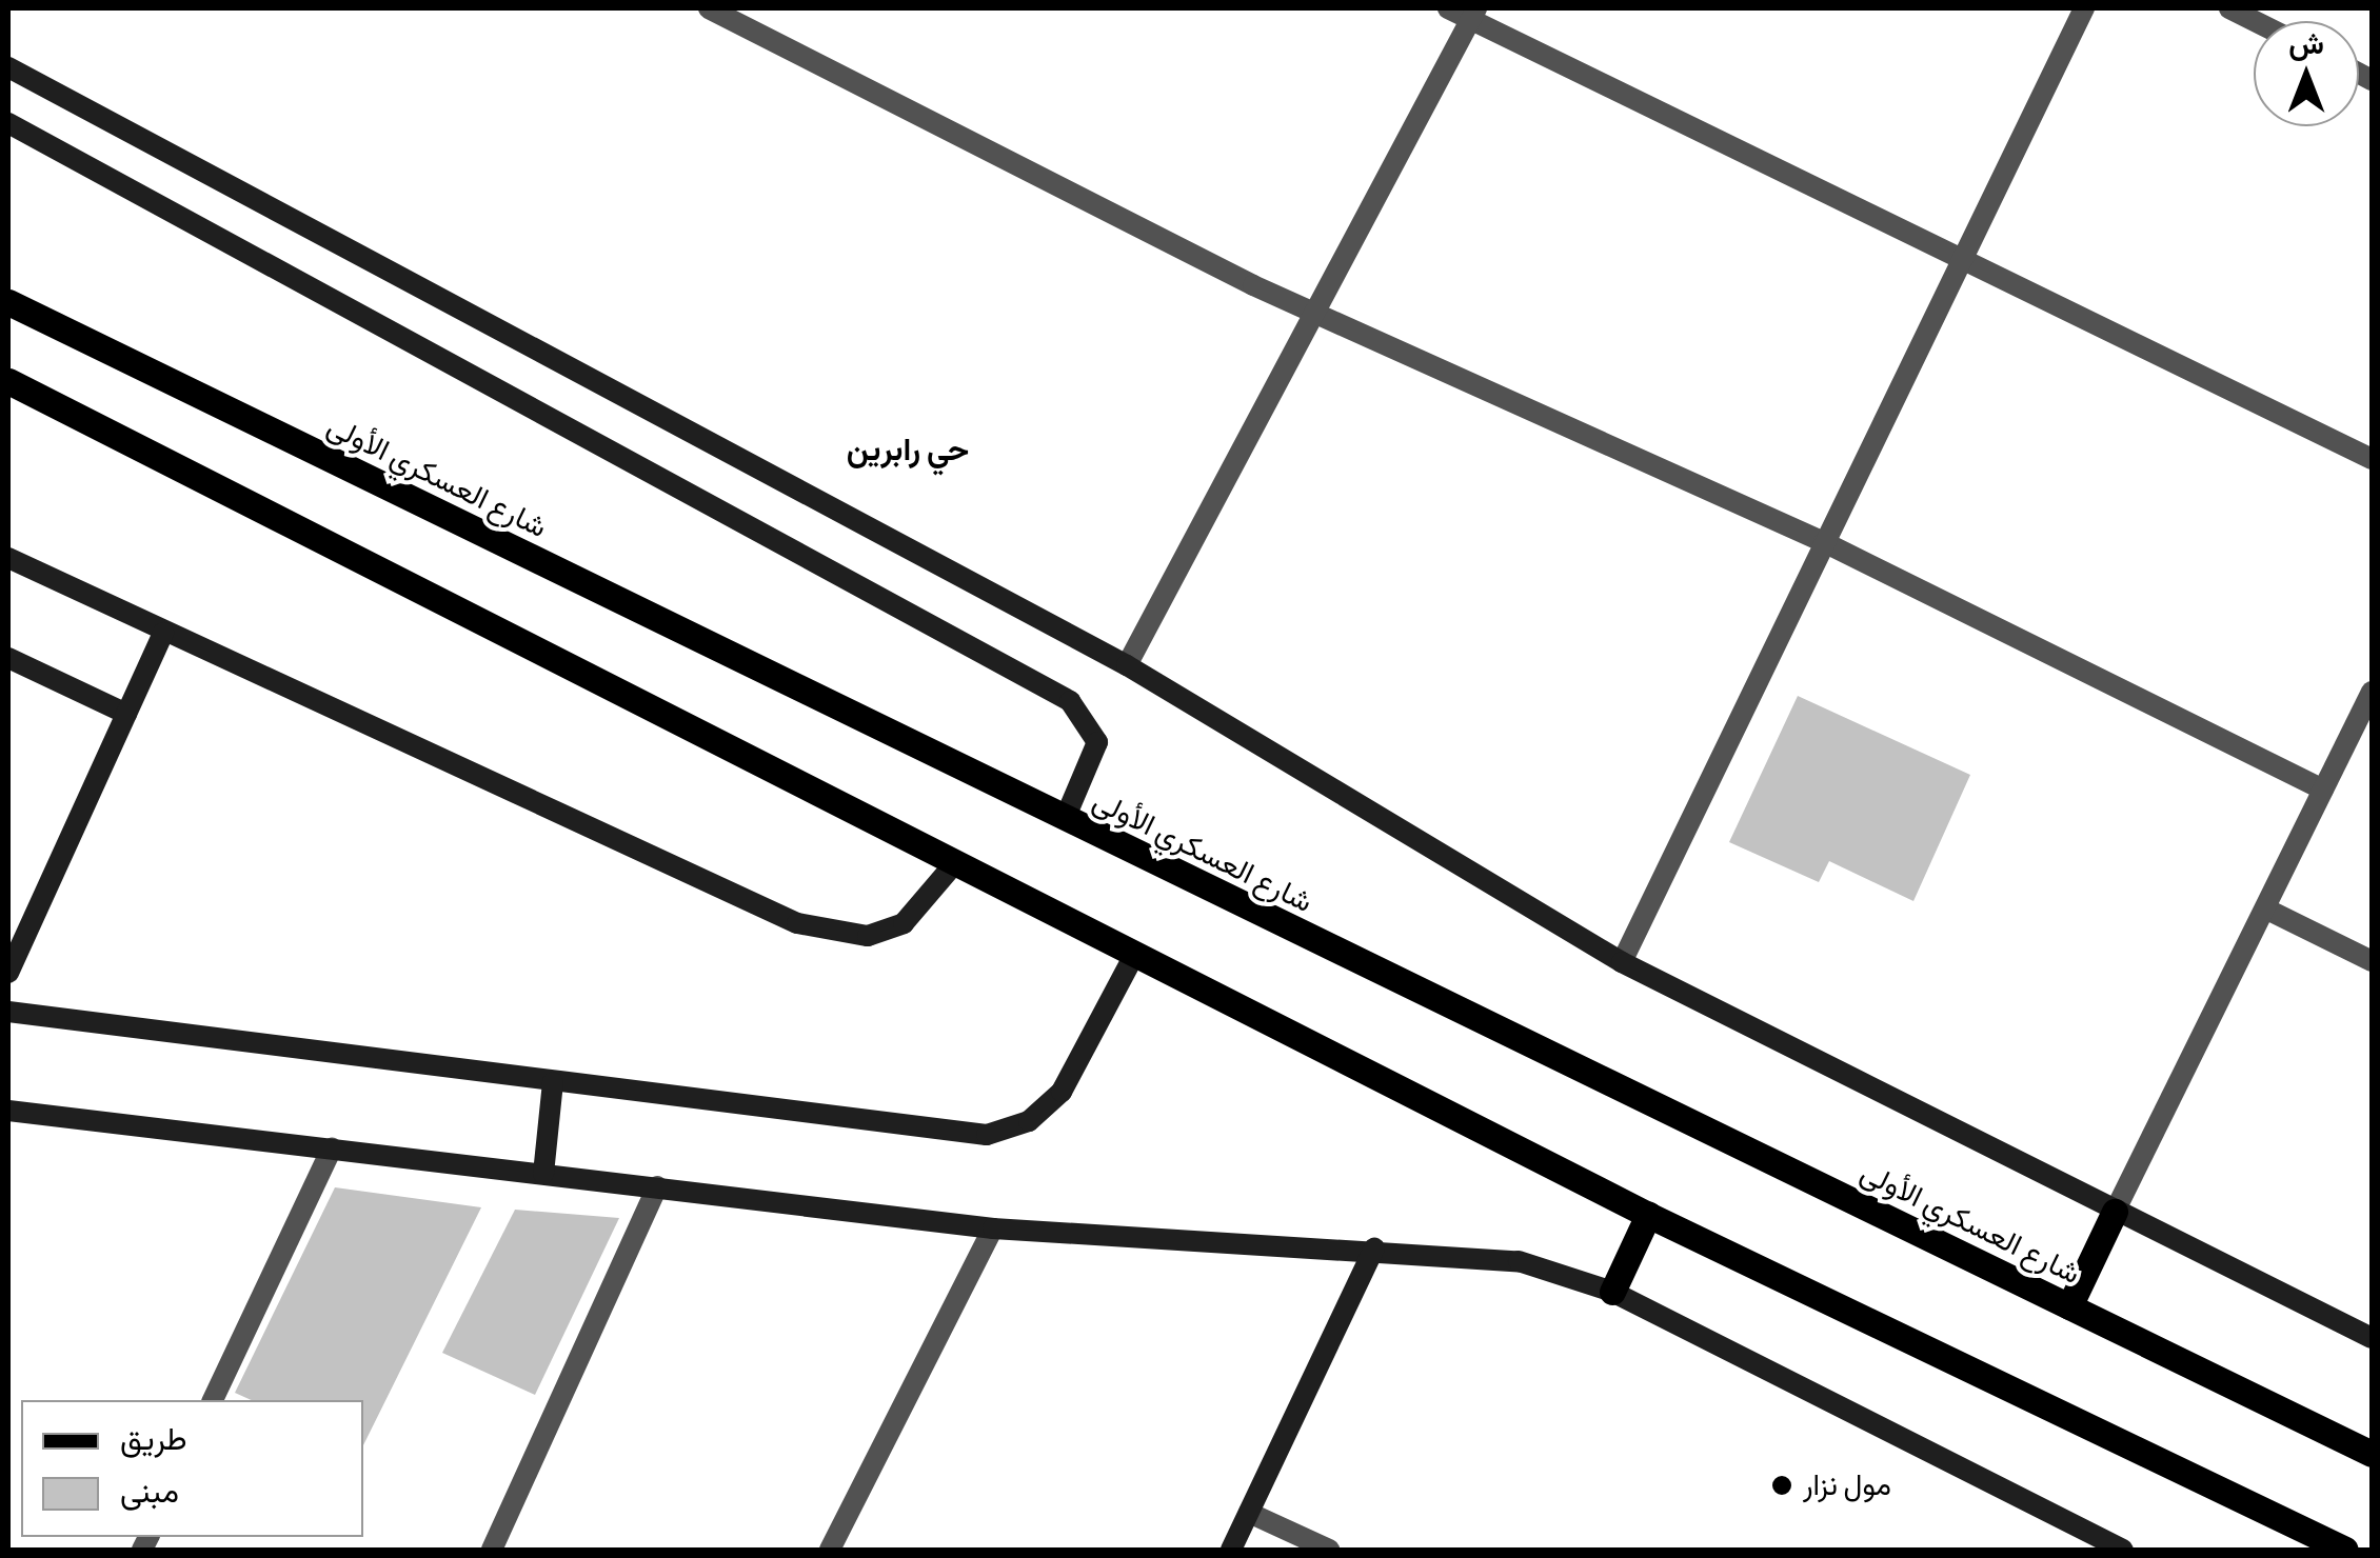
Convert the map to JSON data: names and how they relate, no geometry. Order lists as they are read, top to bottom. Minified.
{"streets":{"main road":["شارع العسكري الأولى"]},"districts":["حي رابرين"],"places":["مول نزار"],"legend":["طريق","مبنى"],"north":"top"}
